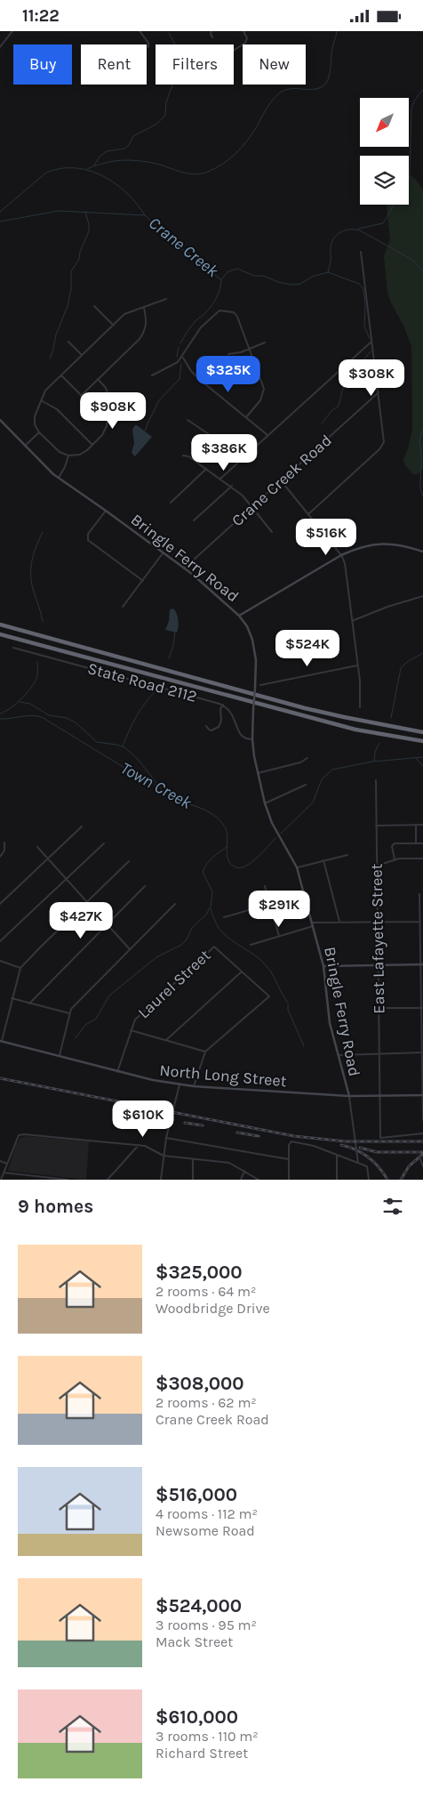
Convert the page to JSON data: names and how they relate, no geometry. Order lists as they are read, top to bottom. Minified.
{"streets":{"street":["Crane Creek Road","Bringle Ferry Road","State Road 2112","East Lafayette Street","Laurel Street","North Long Street"]},"crossings":[["Crane Creek Road","Bringle Ferry Road"],["Bringle Ferry Road","North Long Street"],["East Lafayette Street","North Long Street"],["Laurel Street","North Long Street"]],"water":["Crane Creek","Town Creek"],"north":"bottom left","page":{"status":"11:22","chip":["Buy","Rent","Filters","New"],"price":["$325K","$308K","$908K","$386K","$516K","$524K","$291K","$427K","$610K"],"heading":"9 homes","list":[{"name":"$325,000","note":"2 rooms · 64 m² · Woodbridge Drive"},{"name":"$308,000","note":"2 rooms · 62 m² · Crane Creek Road"},{"name":"$516,000","note":"4 rooms · 112 m² · Newsome Road"},{"name":"$524,000","note":"3 rooms · 95 m² · Mack Street"},{"name":"$610,000","note":"3 rooms · 110 m² · Richard Street"}]}}
